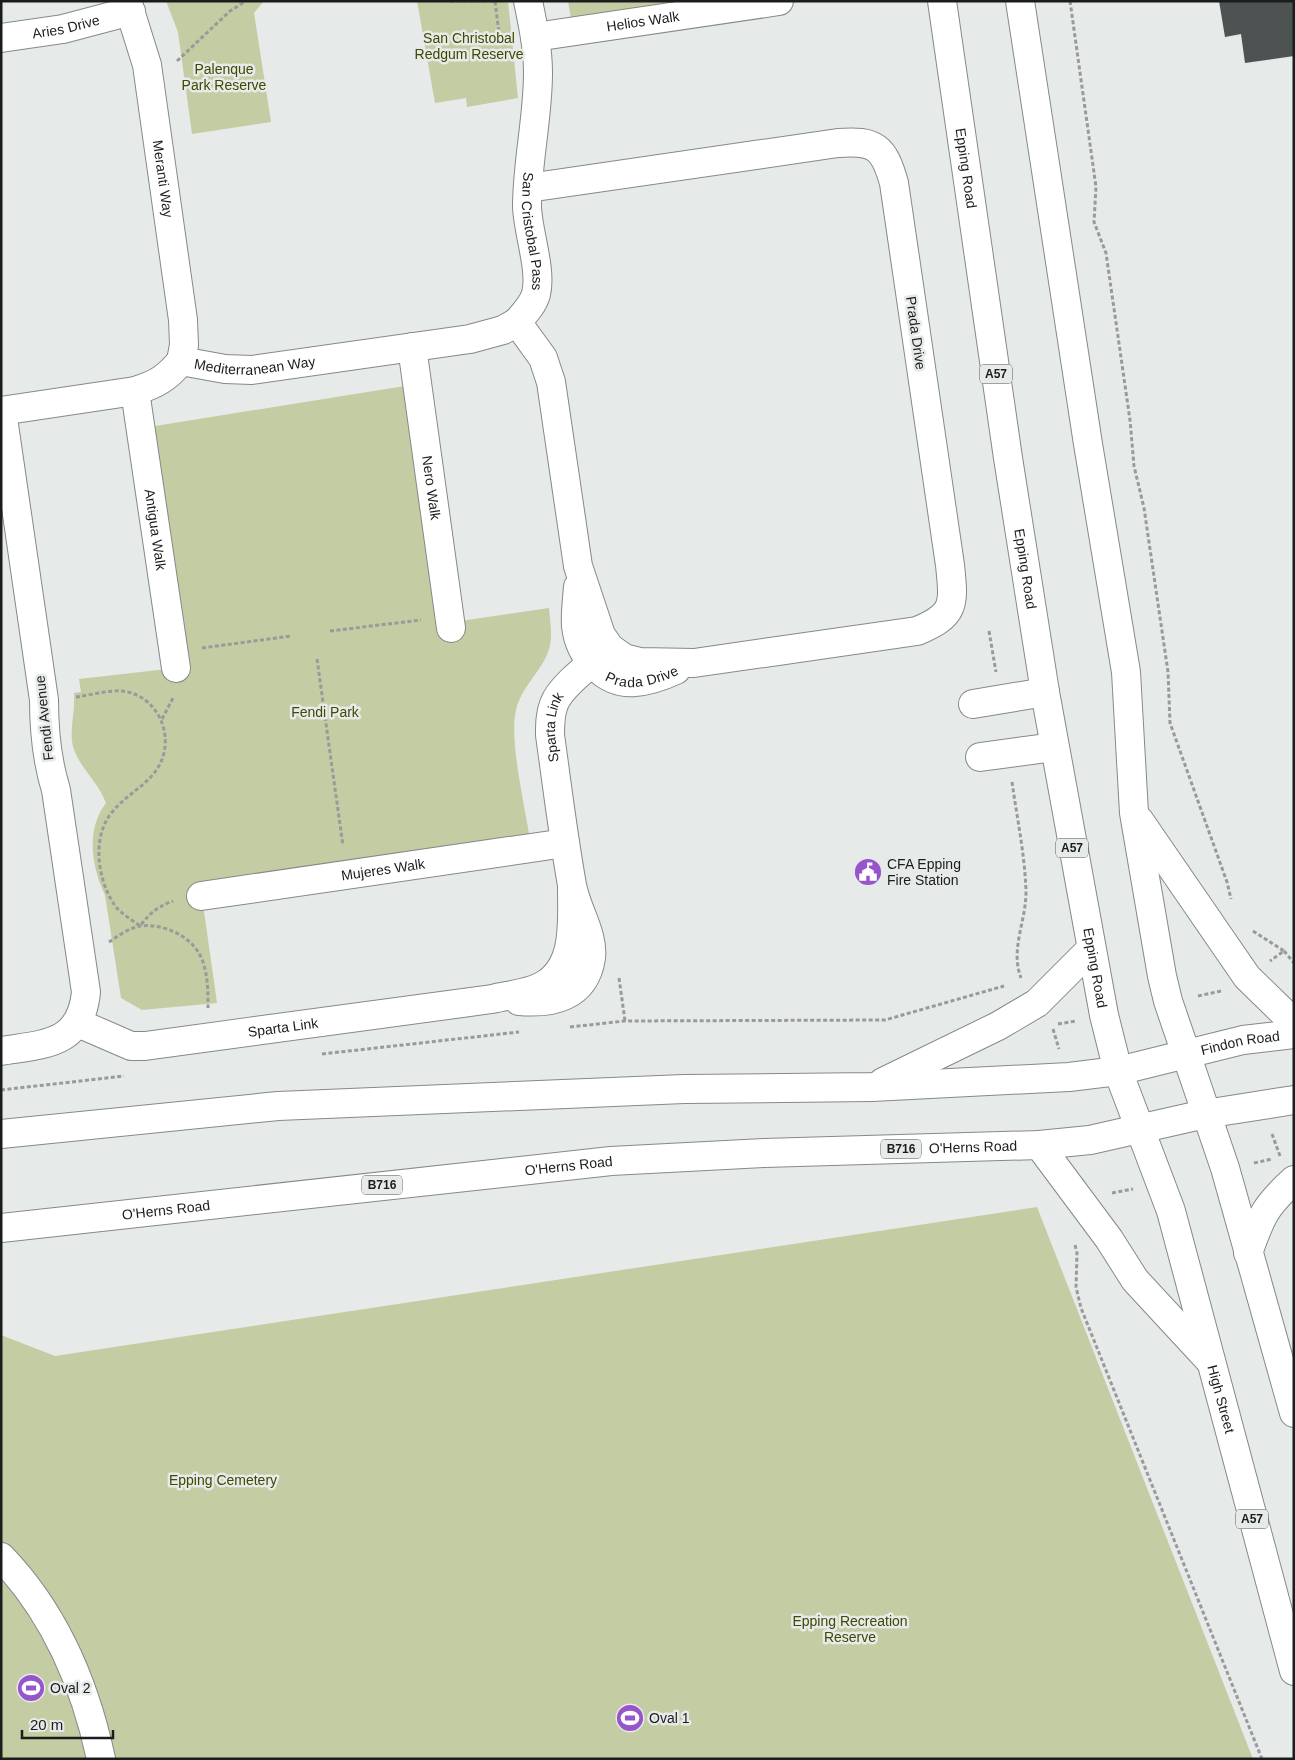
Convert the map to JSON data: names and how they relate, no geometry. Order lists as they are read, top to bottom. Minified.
{"streets":{"main road":["Helios Walk","Aries Drive","Epping Road","Meranti Way","San Cristobal Pass","Prada Drive","Mediterranean Way","A57","Nero Walk","Antigua Walk","Fendi Avenue","Sparta Link","Mujeres Walk","Findon Road","O'Herns Road","B716","High Street"]},"crossings":[["Helios Walk","San Cristobal Pass"],["Aries Drive","Meranti Way"],["Epping Road","Findon Road"],["Epping Road","O'Herns Road"],["Epping Road","High Street"],["Meranti Way","Mediterranean Way"],["San Cristobal Pass","Prada Drive"],["San Cristobal Pass","Mediterranean Way"],["Prada Drive","Sparta Link"],["Mediterranean Way","Nero Walk"],["Mediterranean Way","Antigua Walk"],["Mediterranean Way","Fendi Avenue"],["Fendi Avenue","Sparta Link"],["Sparta Link","Mujeres Walk"],["O'Herns Road","High Street"]],"parks":["San Christobal Redgum Reserve","Palenque Park Reserve","Fendi Park","Epping Cemetery","Epping Recreation Reserve"],"places":{"public building":["CFA Epping Fire Station"],"sports":["Oval 2","Oval 1"]},"scale_bar":"20 m"}
